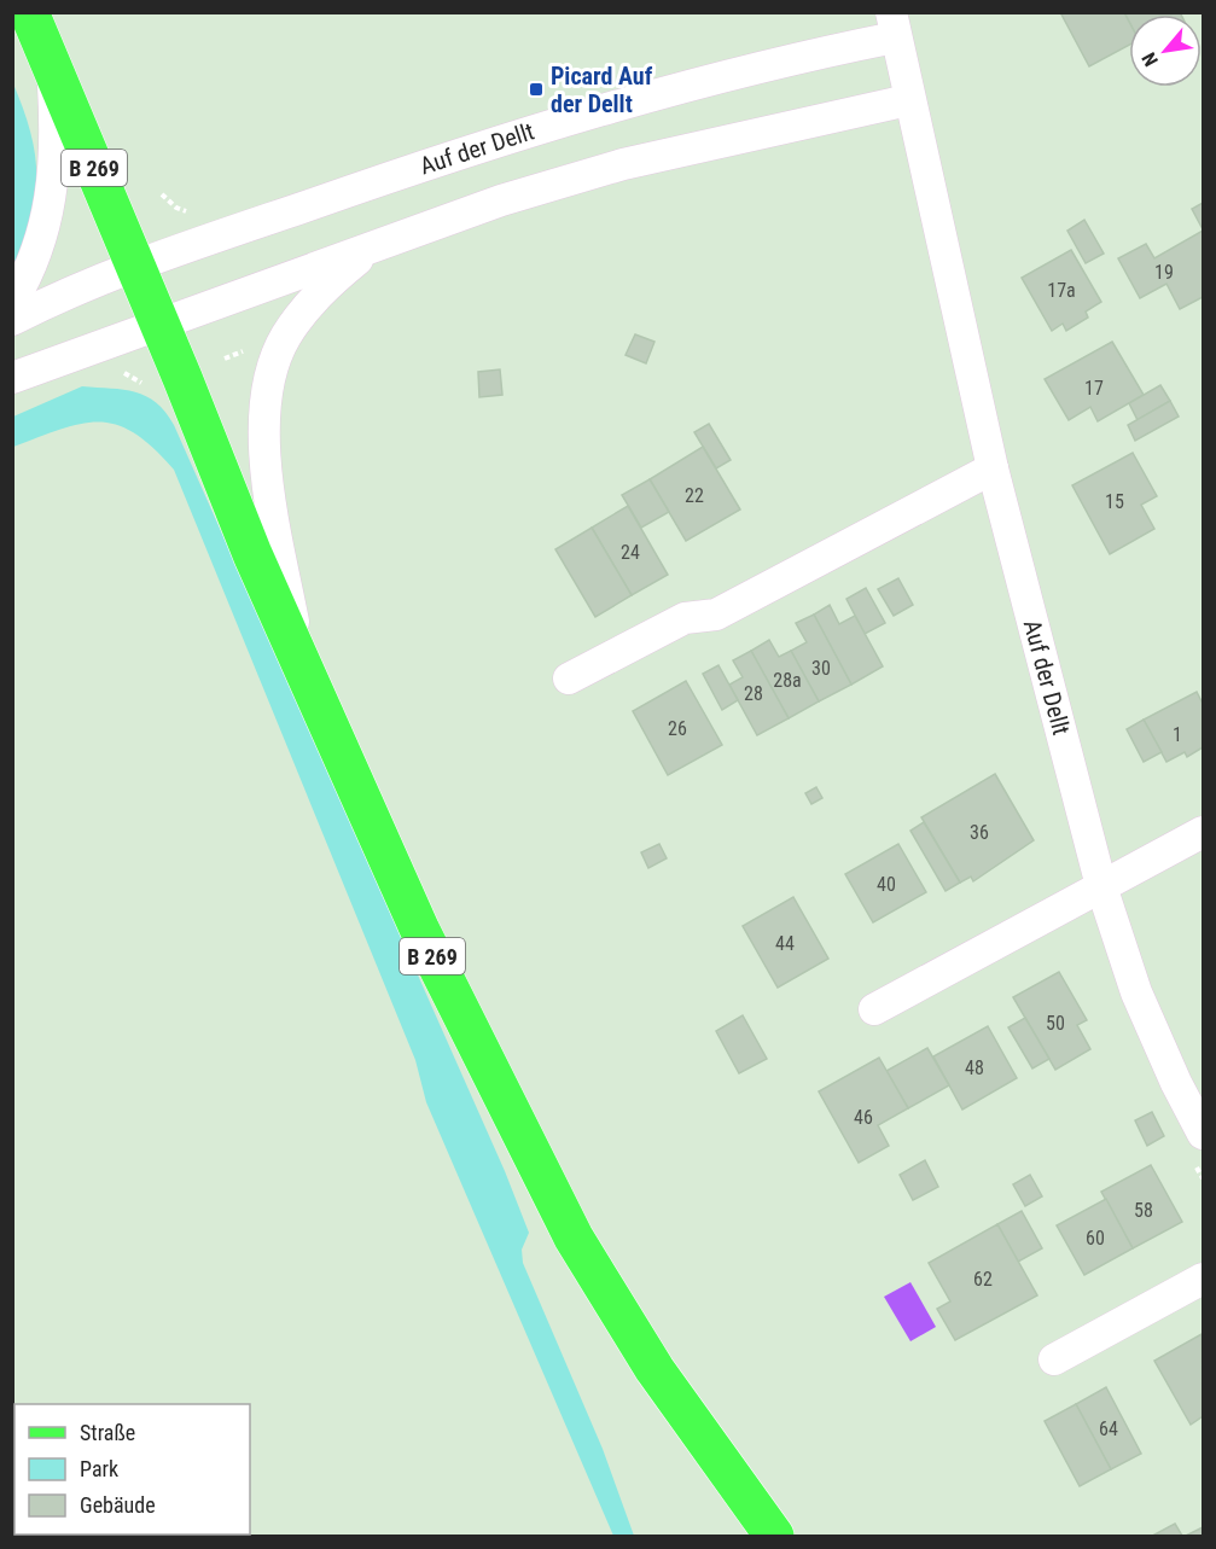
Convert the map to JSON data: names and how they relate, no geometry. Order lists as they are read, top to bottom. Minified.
{"streets":{"main road":["B 269"],"street":["Auf der Dellt"]},"crossings":[["Auf der Dellt","B 269"]],"places":{"transit":["Picard Auf der Dellt"]},"house_numbers":["19","17a","17","22","15","24","30","28a","28","26","1","36","40","44","50","48","46","58","60","62","64"],"legend":["Straße","Park","Gebäude"],"north":"bottom left"}
